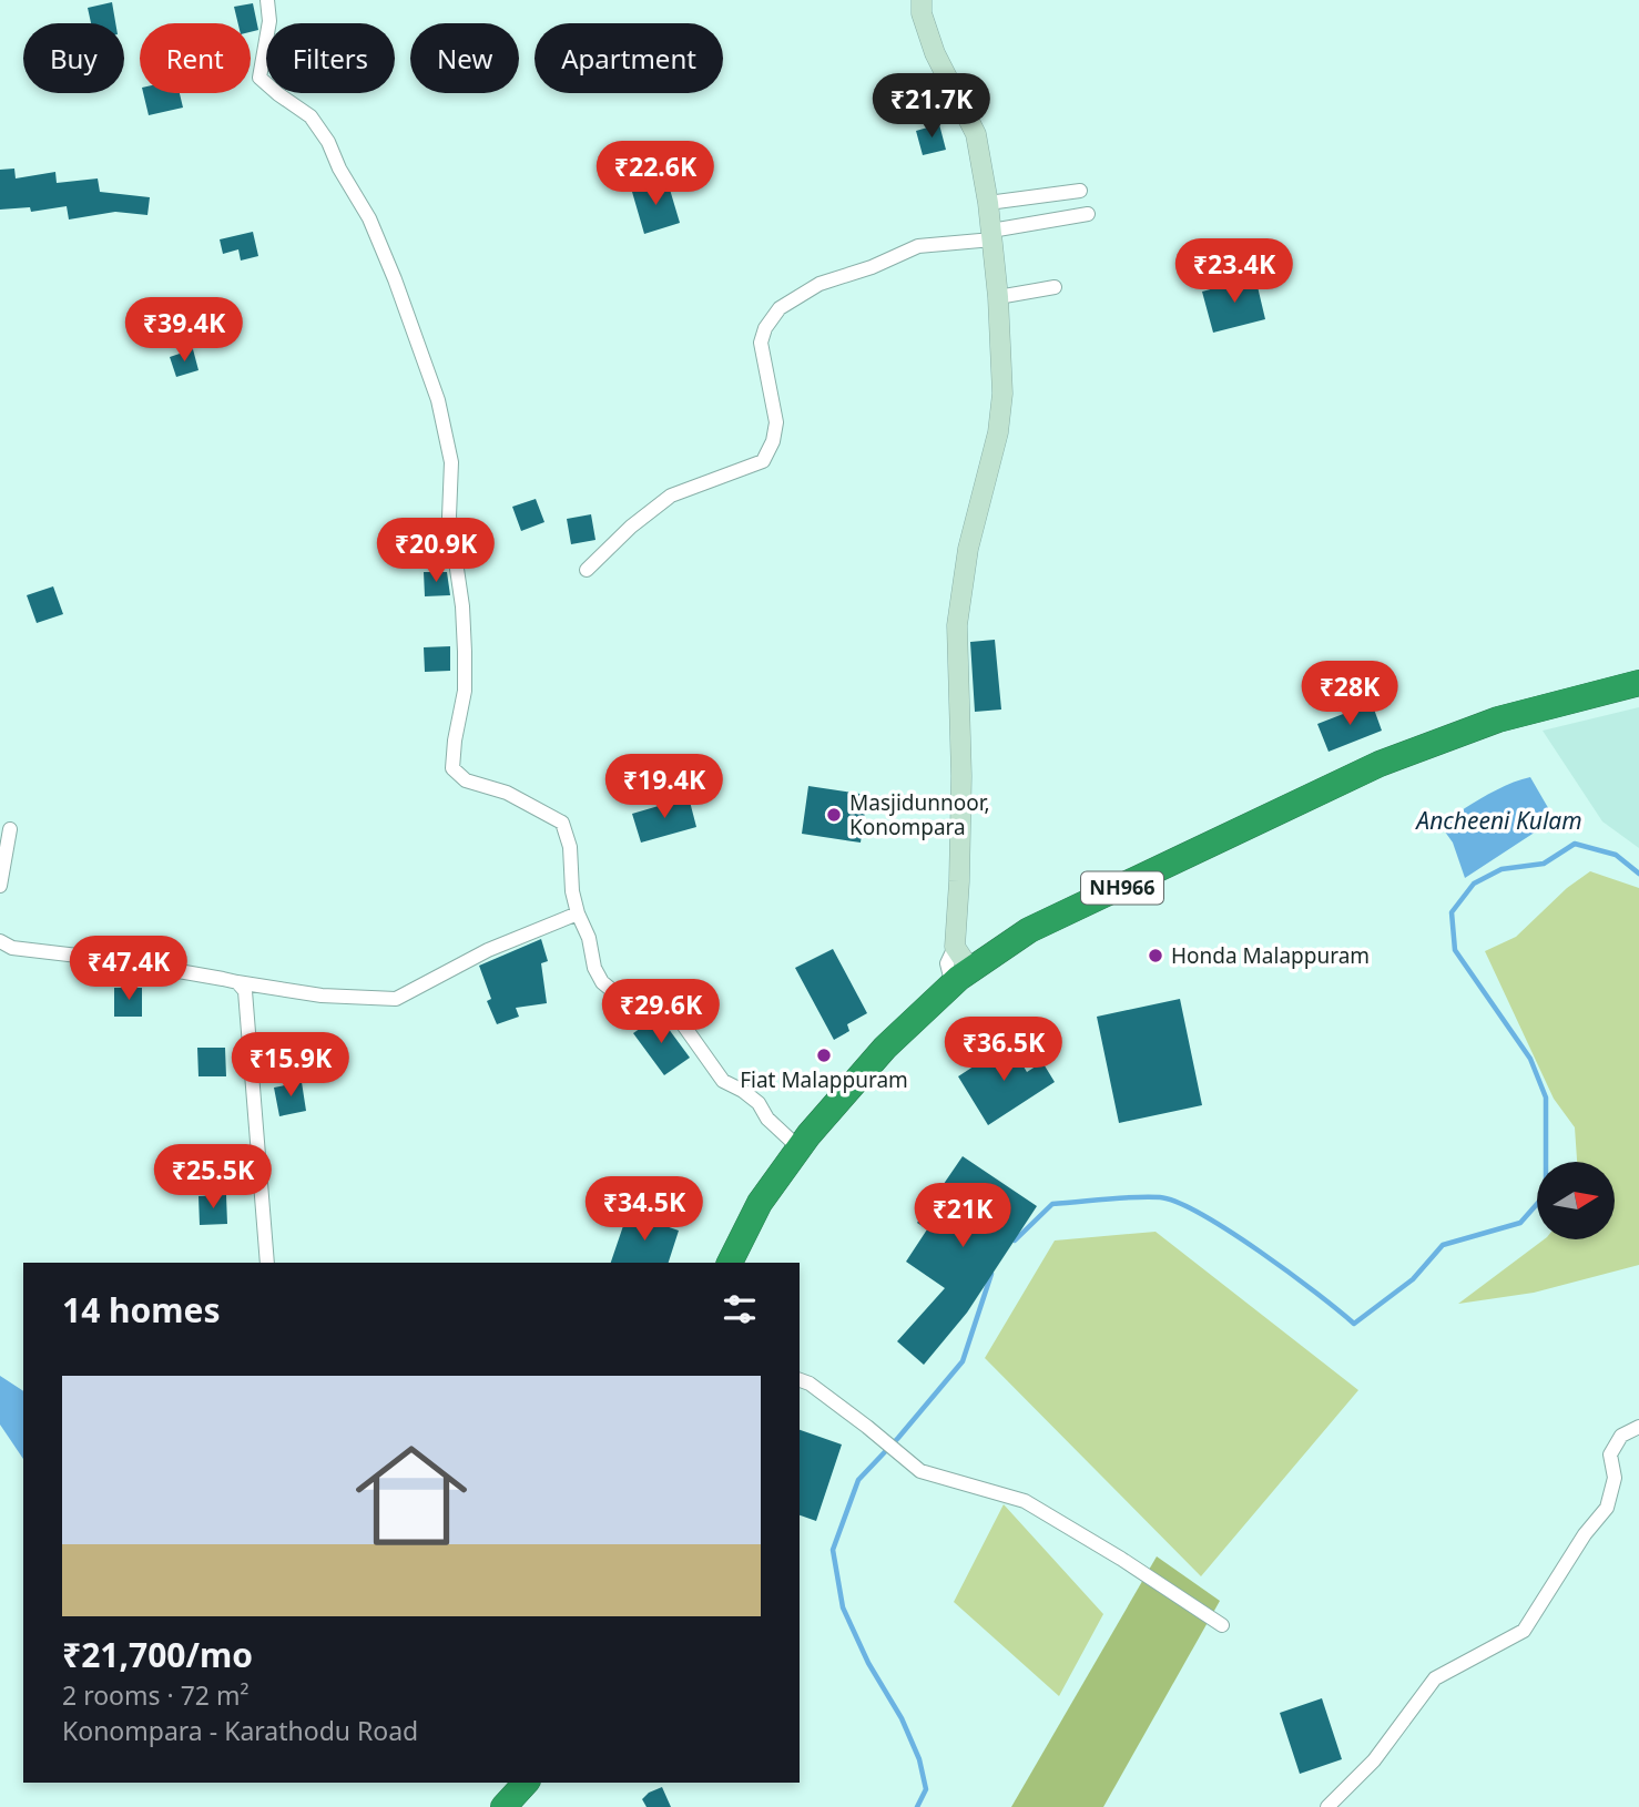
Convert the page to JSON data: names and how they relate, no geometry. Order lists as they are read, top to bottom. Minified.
{"streets":{"highway":["NH966"]},"water":["Ancheeni Kulam"],"places":["Masjidunnoor, Konompara","Honda Malappuram","Fiat Malappuram"],"north":"right","page":{"chip":["Buy","Rent","Filters","New","Apartment"],"price":["₹21.7K","₹22.6K","₹23.4K","₹39.4K","₹20.9K","₹28K","₹19.4K","₹47.4K","₹29.6K","₹36.5K","₹15.9K","₹25.5K","₹34.5K","₹21K"],"heading":"14 homes","list":[{"name":"₹21,700/mo","note":"2 rooms · 72 m² · Konompara - Karathodu Road"}]}}
